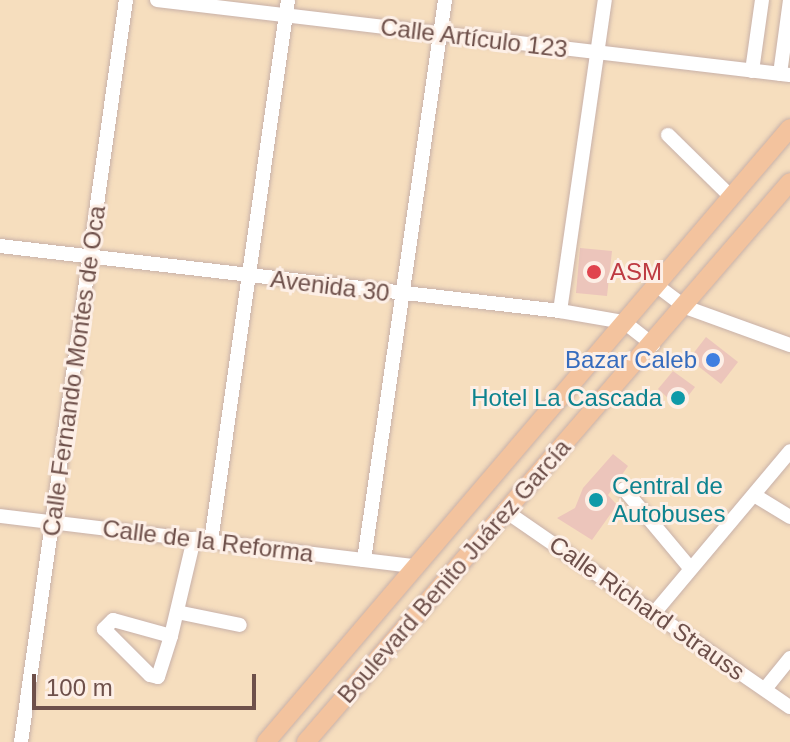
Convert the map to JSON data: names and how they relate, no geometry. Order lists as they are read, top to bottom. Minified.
{"streets":{"main road":["Boulevard Benito Juárez García"],"street":["Calle Artículo 123","Avenida 30","Calle Fernando Montes de Oca","Calle de la Reforma","Calle Richard Strauss"]},"crossings":[["Avenida 30","Calle Fernando Montes de Oca"],["Avenida 30","Boulevard Benito Juárez García"],["Calle Fernando Montes de Oca","Calle de la Reforma"],["Calle de la Reforma","Boulevard Benito Juárez García"],["Boulevard Benito Juárez García","Calle Richard Strauss"]],"places":["ASM","Bazar Caleb","Hotel La Cascada","Central de Autobuses"],"scale_bar":"100 m"}
